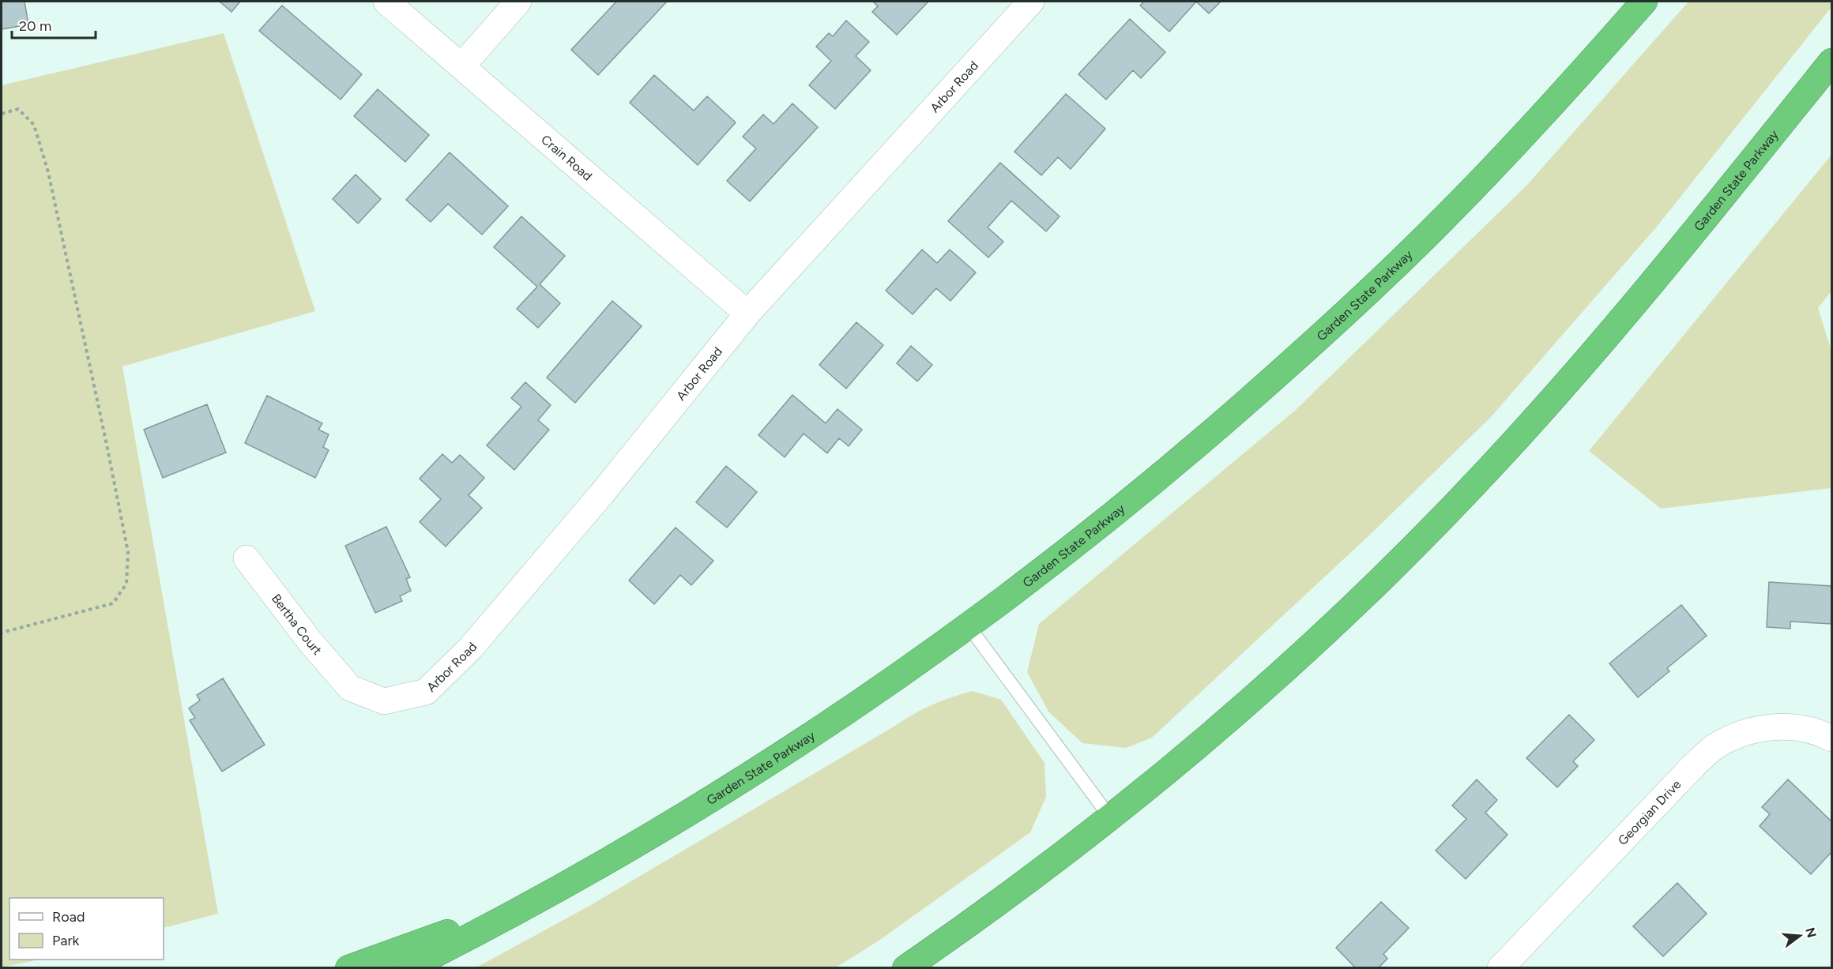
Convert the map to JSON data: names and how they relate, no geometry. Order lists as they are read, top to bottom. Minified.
{"streets":{"highway":["Garden State Parkway"],"street":["Arbor Road","Crain Road","Bertha Court","Georgian Drive"]},"crossings":[["Arbor Road","Crain Road"],["Arbor Road","Bertha Court"]],"legend":["Road","Park"],"scale_bar":"20 m","north":"right"}
